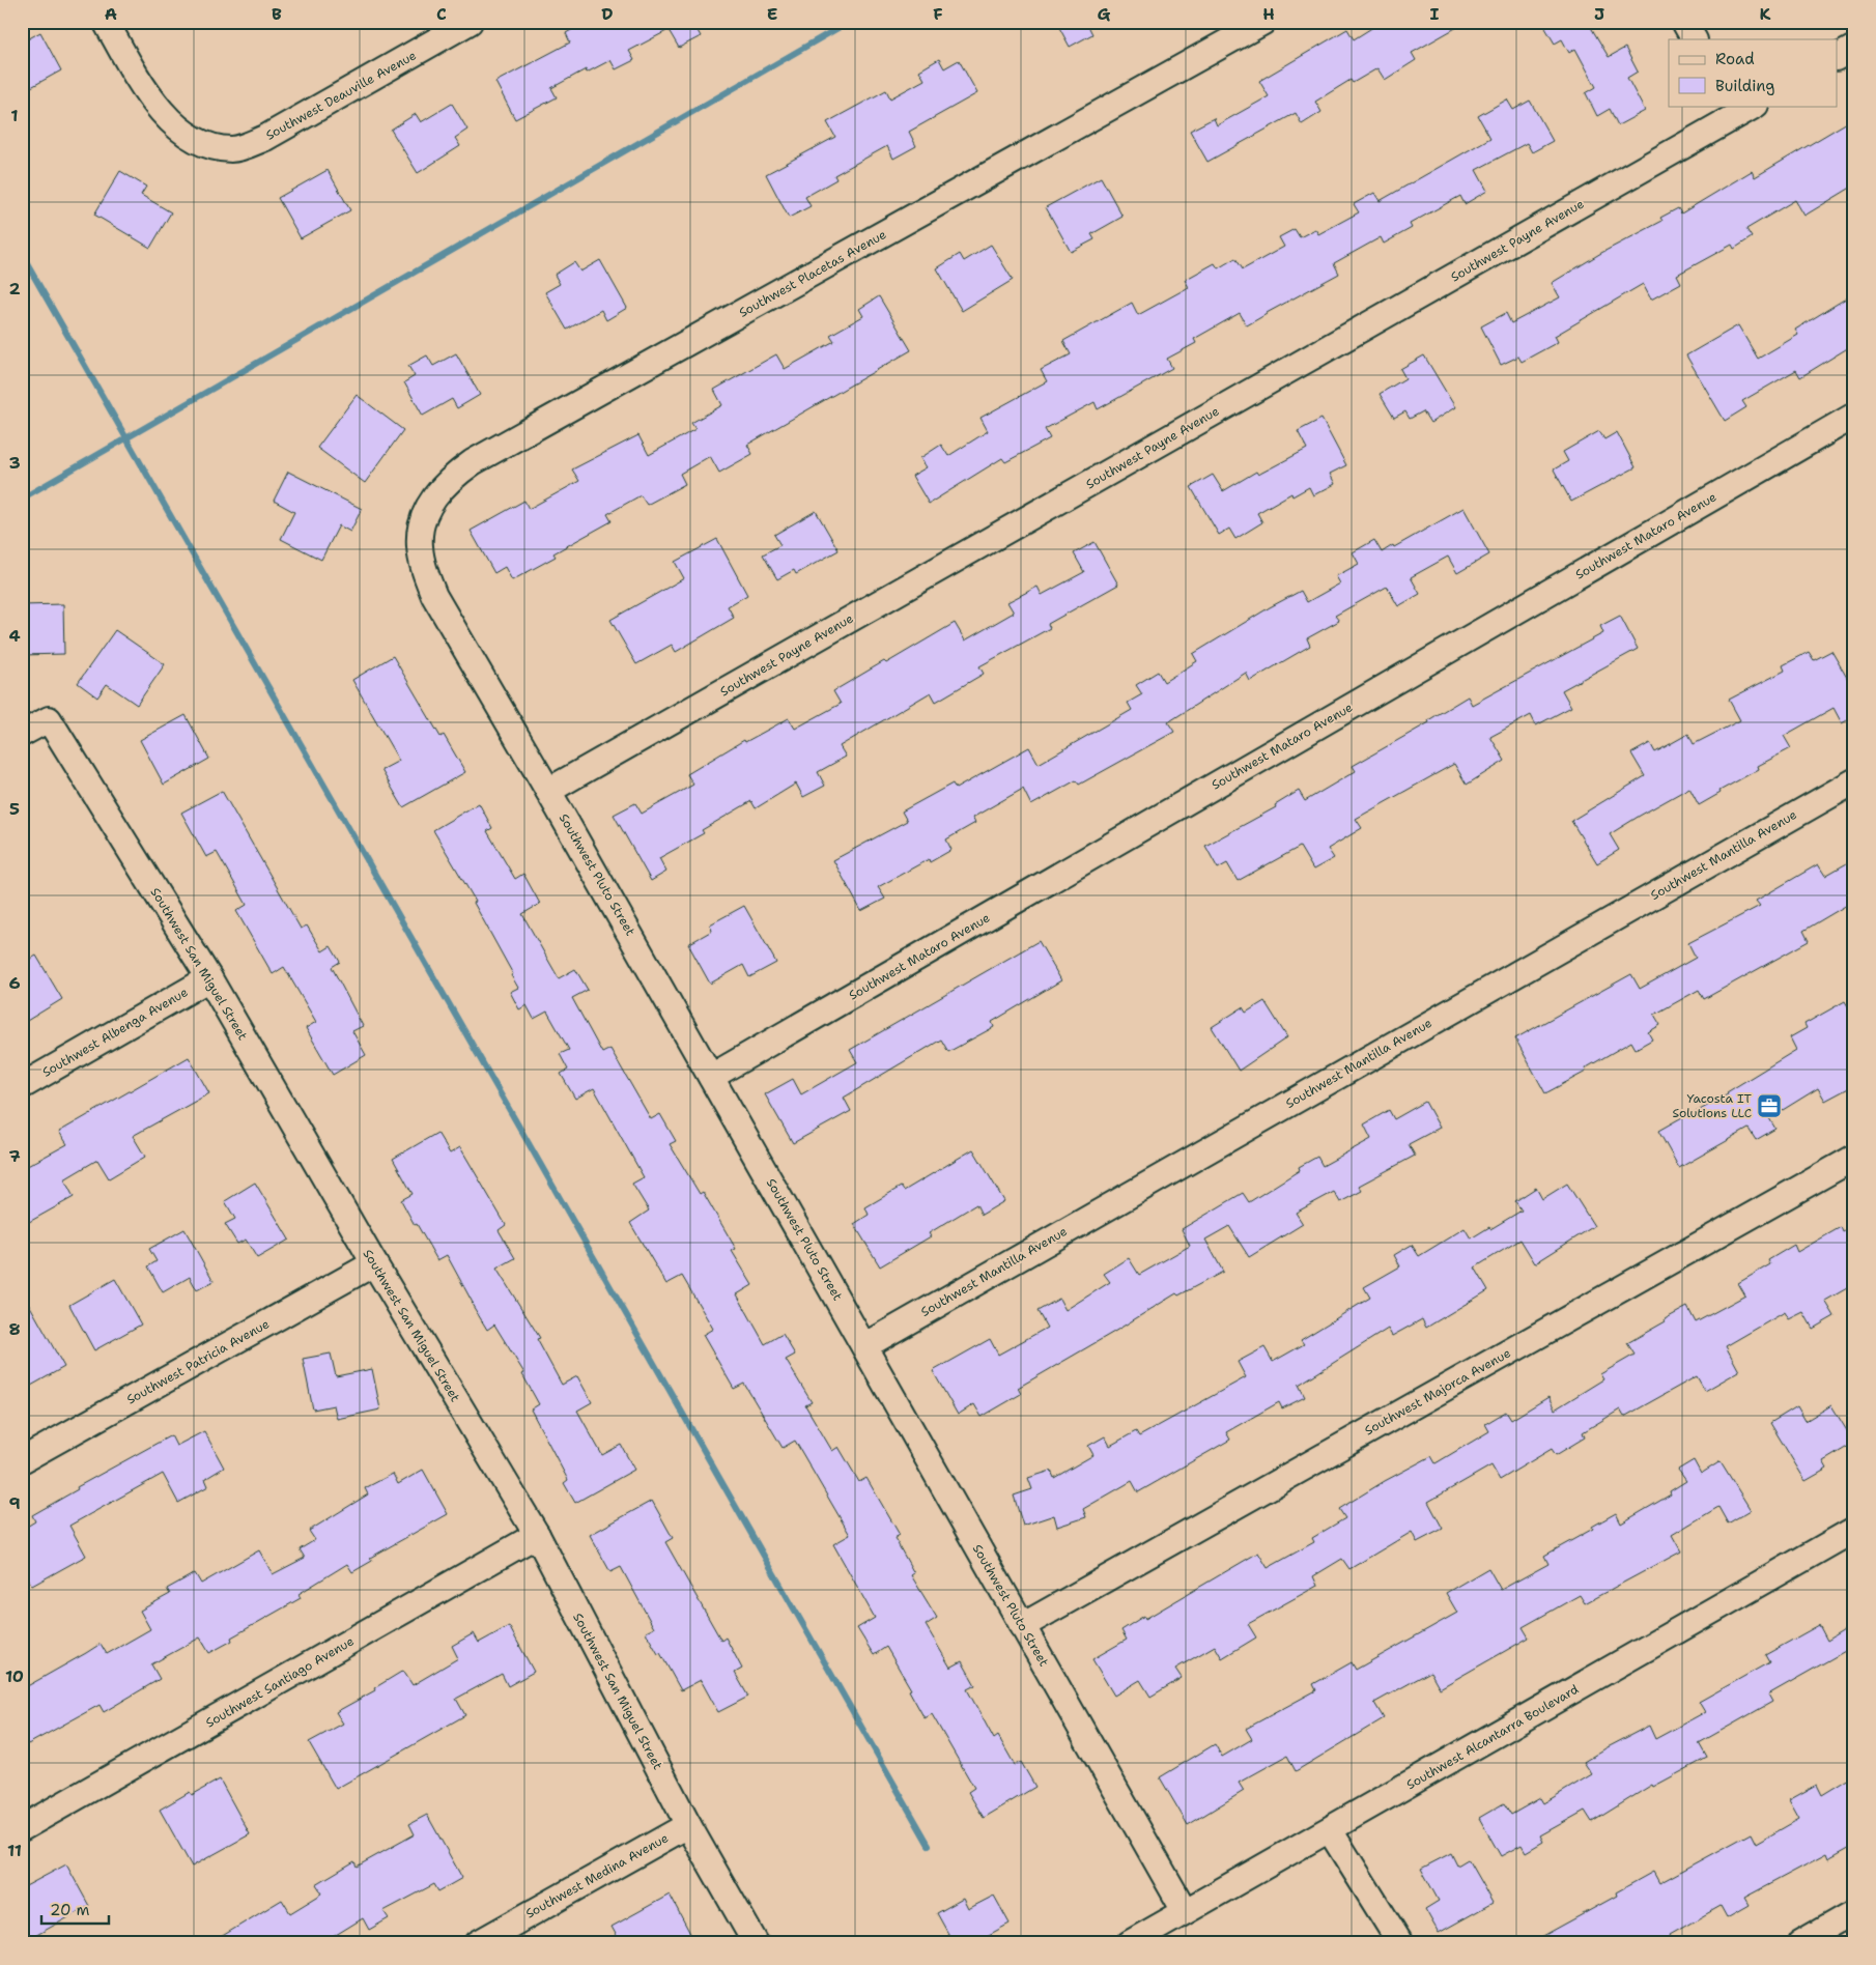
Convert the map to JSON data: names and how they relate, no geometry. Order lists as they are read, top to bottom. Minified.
{"streets":{"street":["Southwest Deauville Avenue","Southwest Payne Avenue","Southwest Placetas Avenue","Southwest Mataro Avenue","Southwest Mantilla Avenue","Southwest Pluto Street","Southwest San Miguel Street","Southwest Albenga Avenue","Southwest Patricia Avenue","Southwest Majorca Avenue","Southwest Santiago Avenue","Southwest Alcantarra Boulevard","Southwest Medina Avenue"]},"crossings":[["Southwest Payne Avenue","Southwest Pluto Street"],["Southwest Placetas Avenue","Southwest Pluto Street"],["Southwest Mataro Avenue","Southwest Pluto Street"],["Southwest Mantilla Avenue","Southwest Pluto Street"],["Southwest Pluto Street","Southwest Majorca Avenue"],["Southwest Pluto Street","Southwest Alcantarra Boulevard"],["Southwest San Miguel Street","Southwest Albenga Avenue"],["Southwest San Miguel Street","Southwest Patricia Avenue"],["Southwest San Miguel Street","Southwest Santiago Avenue"],["Southwest San Miguel Street","Southwest Medina Avenue"]],"places":{"office":["Yacosta IT Solutions LLC"]},"legend":["Road","Building"],"scale_bar":"20 m","grid":{"columns":["A","B","C","D","E","F","G","H","I","J","K"],"rows":["1","2","3","4","5","6","7","8","9","10","11"]}}
